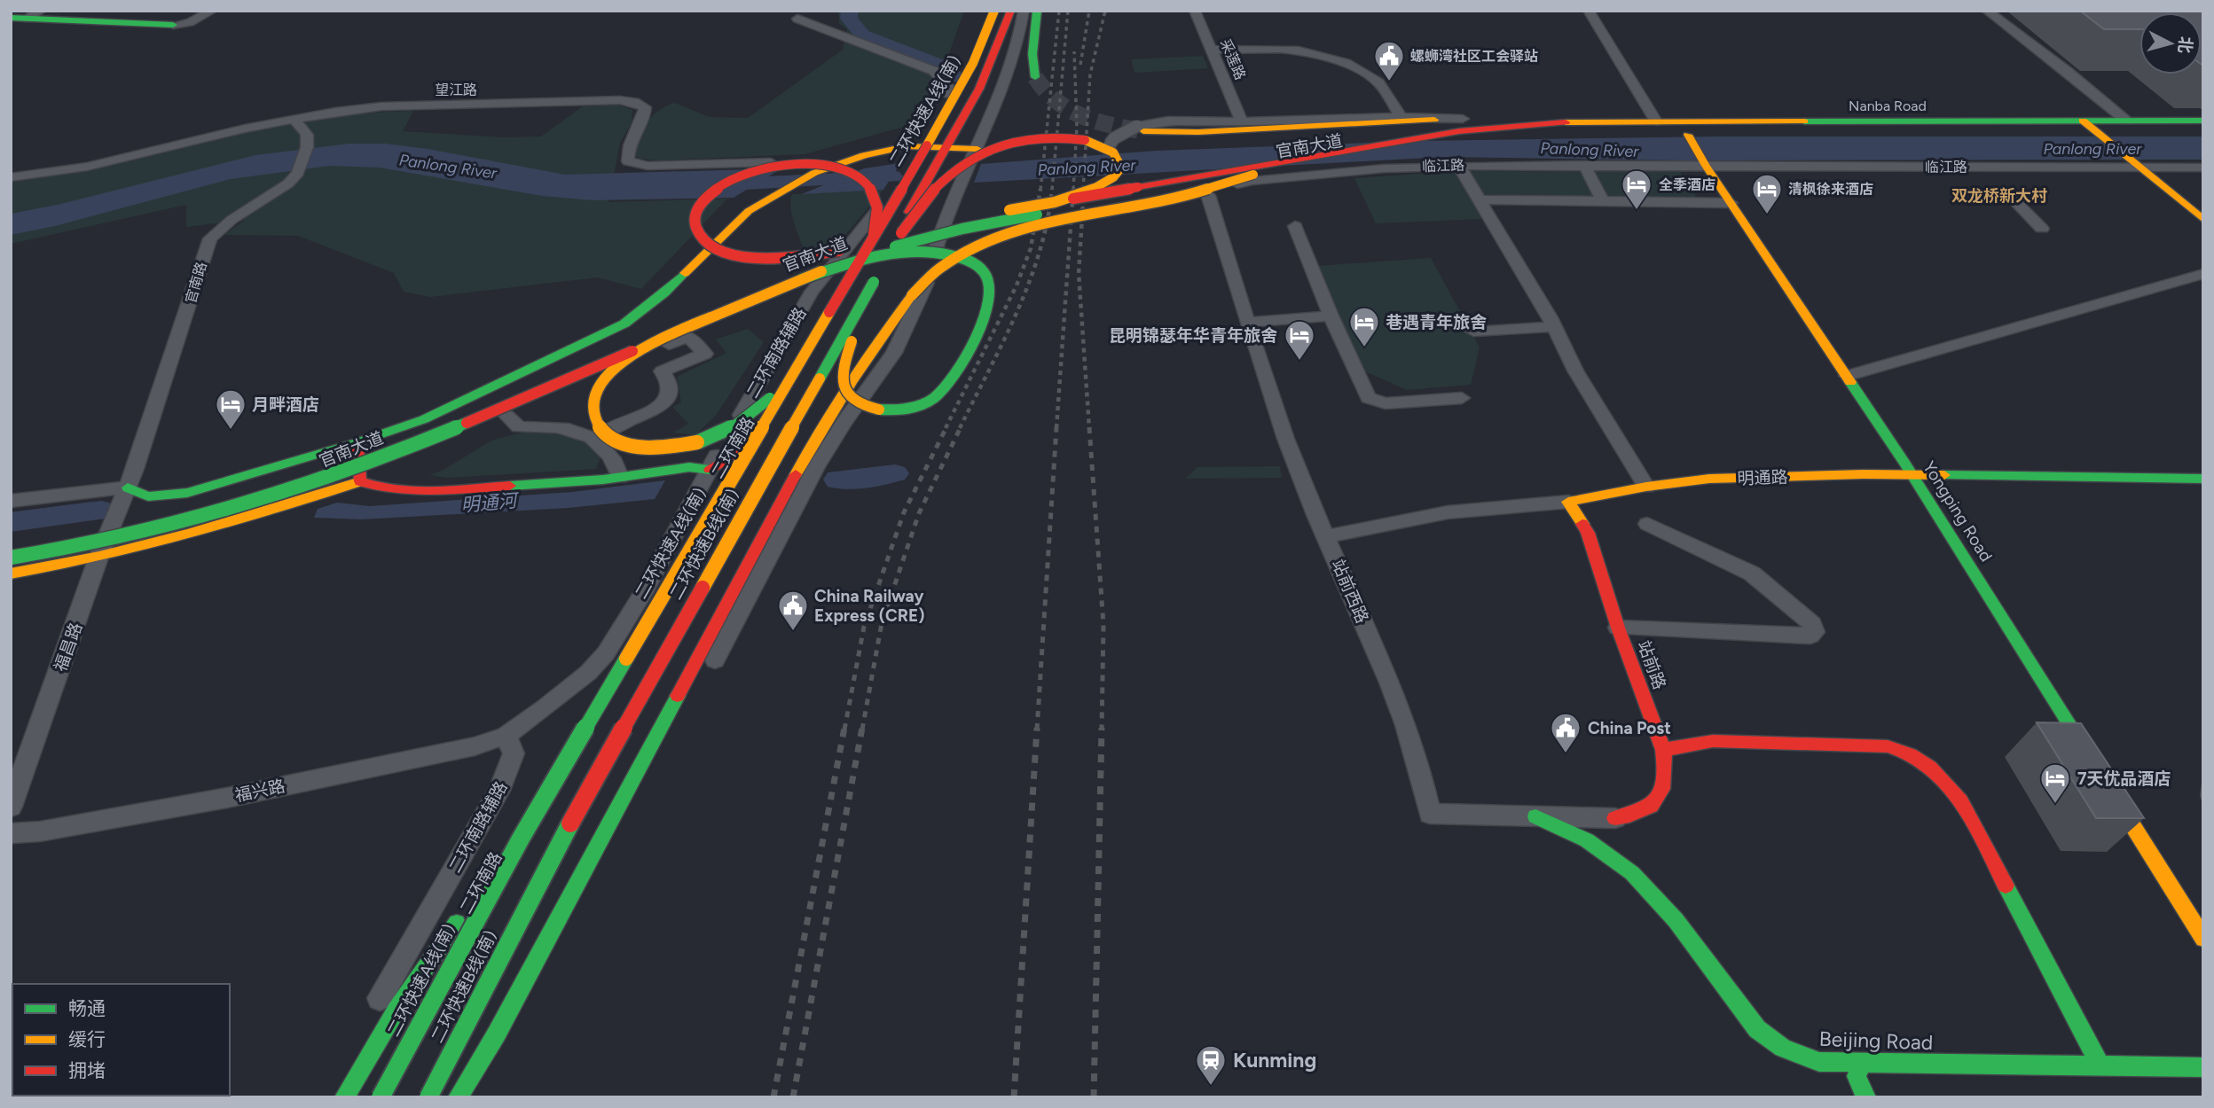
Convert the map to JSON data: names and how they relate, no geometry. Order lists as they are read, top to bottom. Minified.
{"streets":{"main road":["Nanba Road","二环快速A线(南)","官南大道","二环南路","明通路","Yongping Road","二环快速B线(南)","站前路","Beijing Road"],"street":["采莲路","望江路","临江路","官南路","二环南路辅路","站前西路","福昌路","福兴路"]},"crossings":[["采莲路","临江路"],["望江路","官南路"],["Nanba Road","官南大道"],["二环快速A线(南)","二环南路"],["官南大道","二环快速B线(南)"],["临江路","Yongping Road"],["临江路","站前西路"],["官南路","福昌路"],["二环南路辅路","二环南路"],["二环南路辅路","福兴路"],["明通路","Yongping Road"],["明通路","站前西路"],["明通路","站前路"],["站前西路","站前路"],["站前西路","Beijing Road"]],"districts":["双龙桥新大村"],"water":["Panlong River","明通河"],"places":{"public building":["螺蛳湾社区工会驿站","China Railway Express (CRE)","China Post"],"hotel":["全季酒店","清枫徐来酒店","巷遇青年旅舍","昆明锦瑟年华青年旅舍","月畔酒店","7天优品酒店"],"station":["Kunming"]},"legend":["畅通","缓行","拥堵"],"north":"right"}
